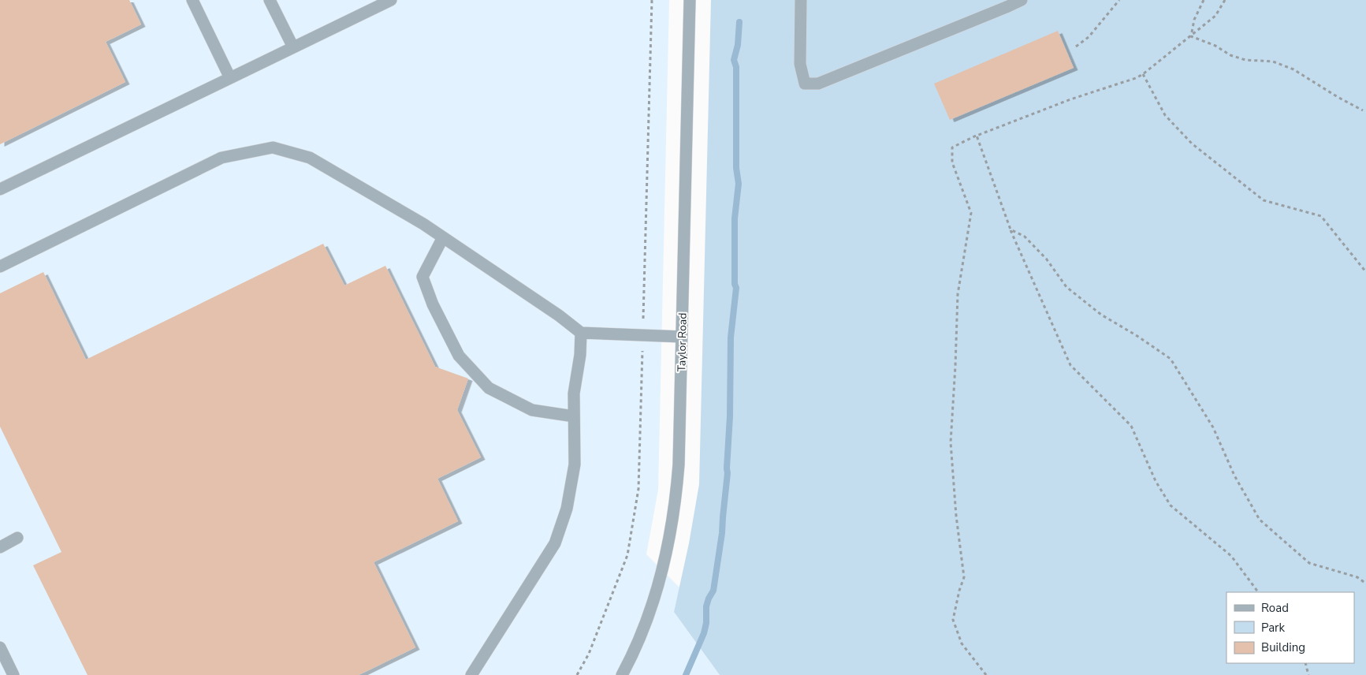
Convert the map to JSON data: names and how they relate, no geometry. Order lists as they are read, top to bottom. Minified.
{"streets":{"street":["Taylor Road"]},"legend":["Road","Park","Building"]}
